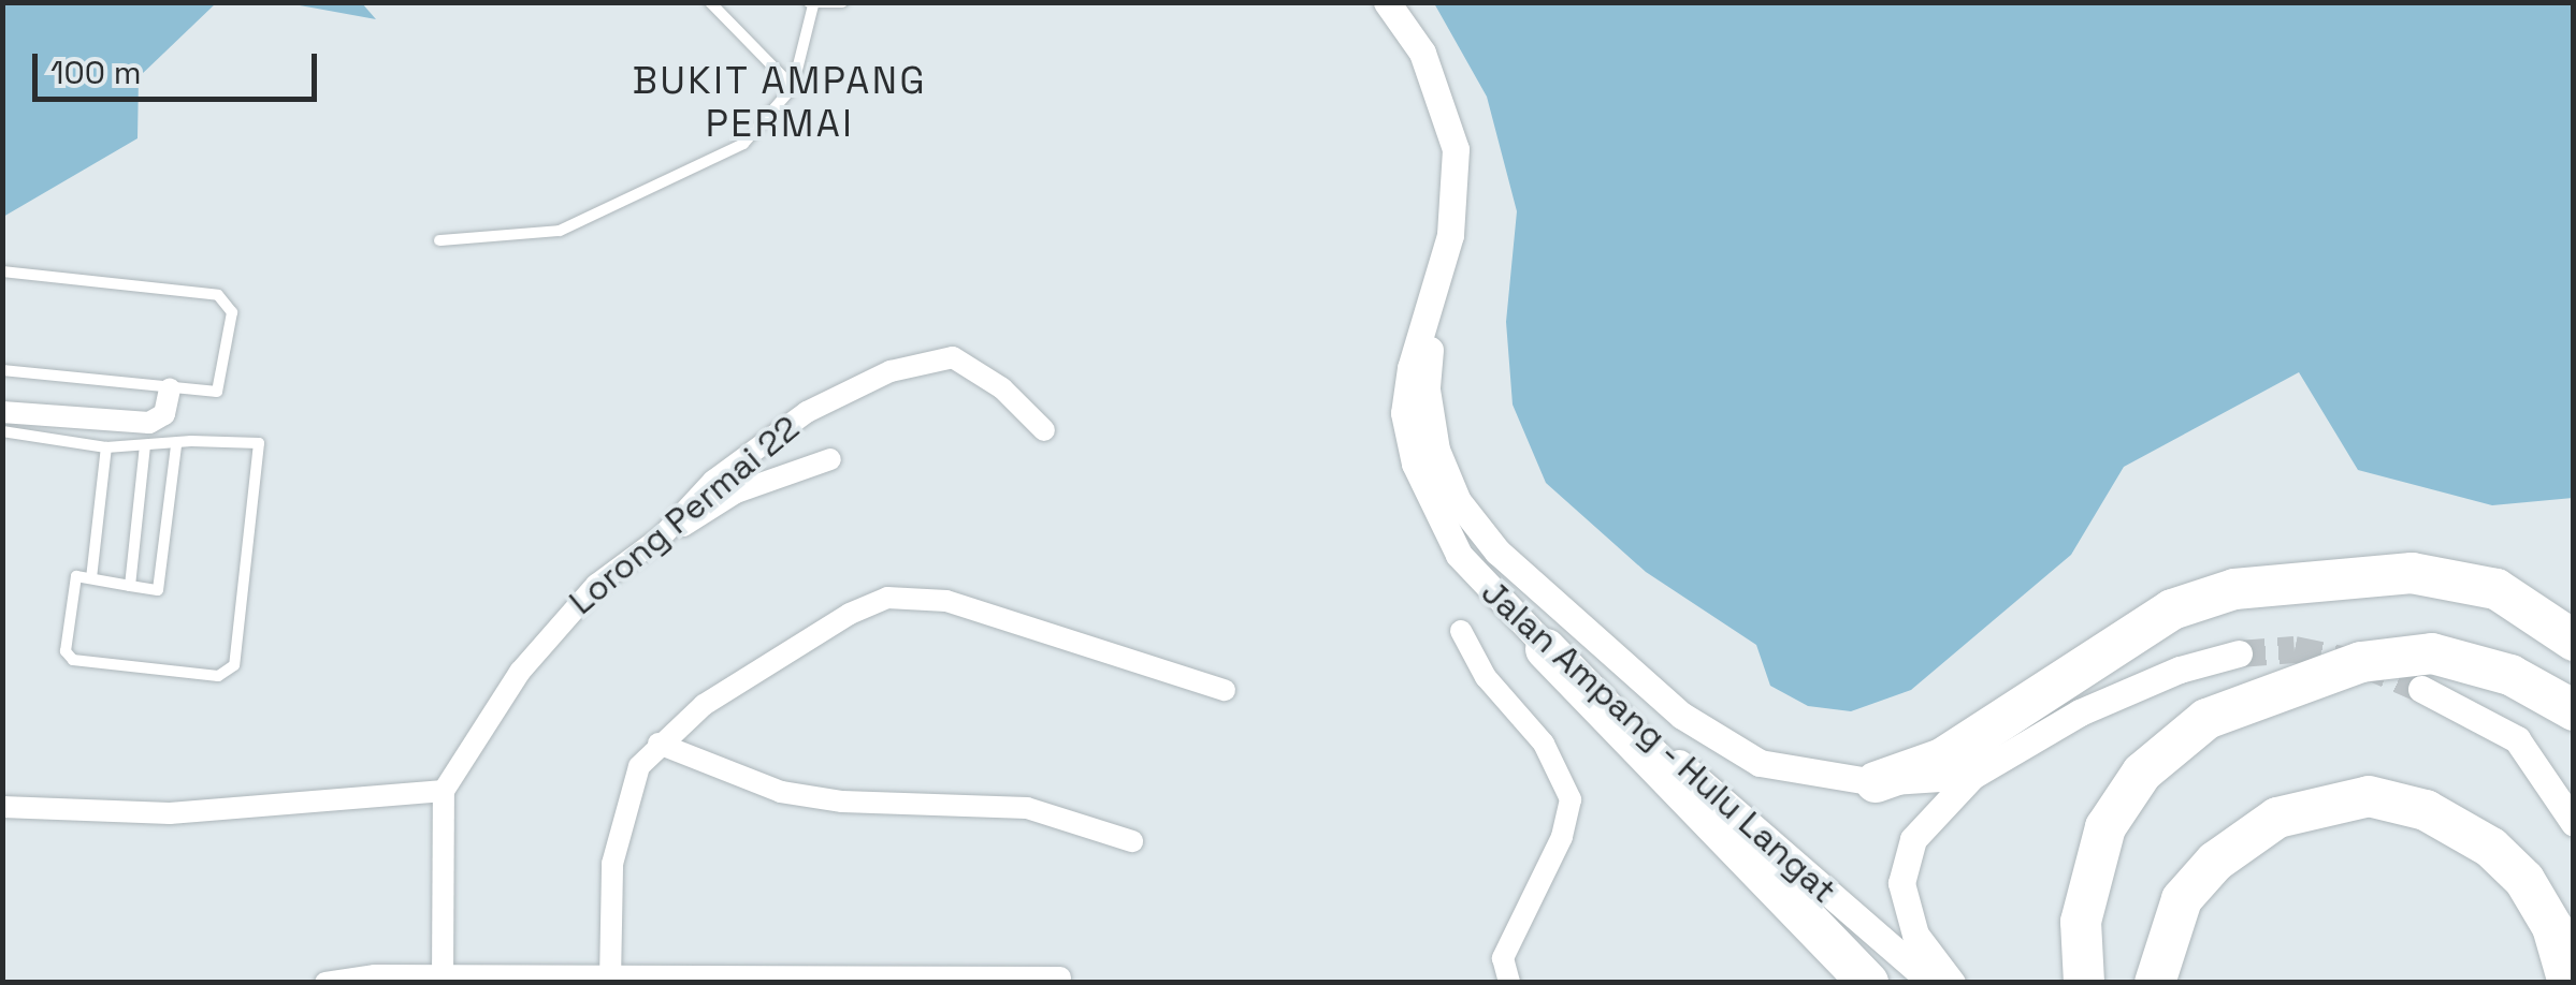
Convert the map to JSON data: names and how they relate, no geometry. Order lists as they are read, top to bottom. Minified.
{"streets":{"street":["Lorong Permai 22","Jalan Ampang - Hulu Langat"]},"districts":["BUKIT AMPANG PERMAI"],"scale_bar":"100 m"}
